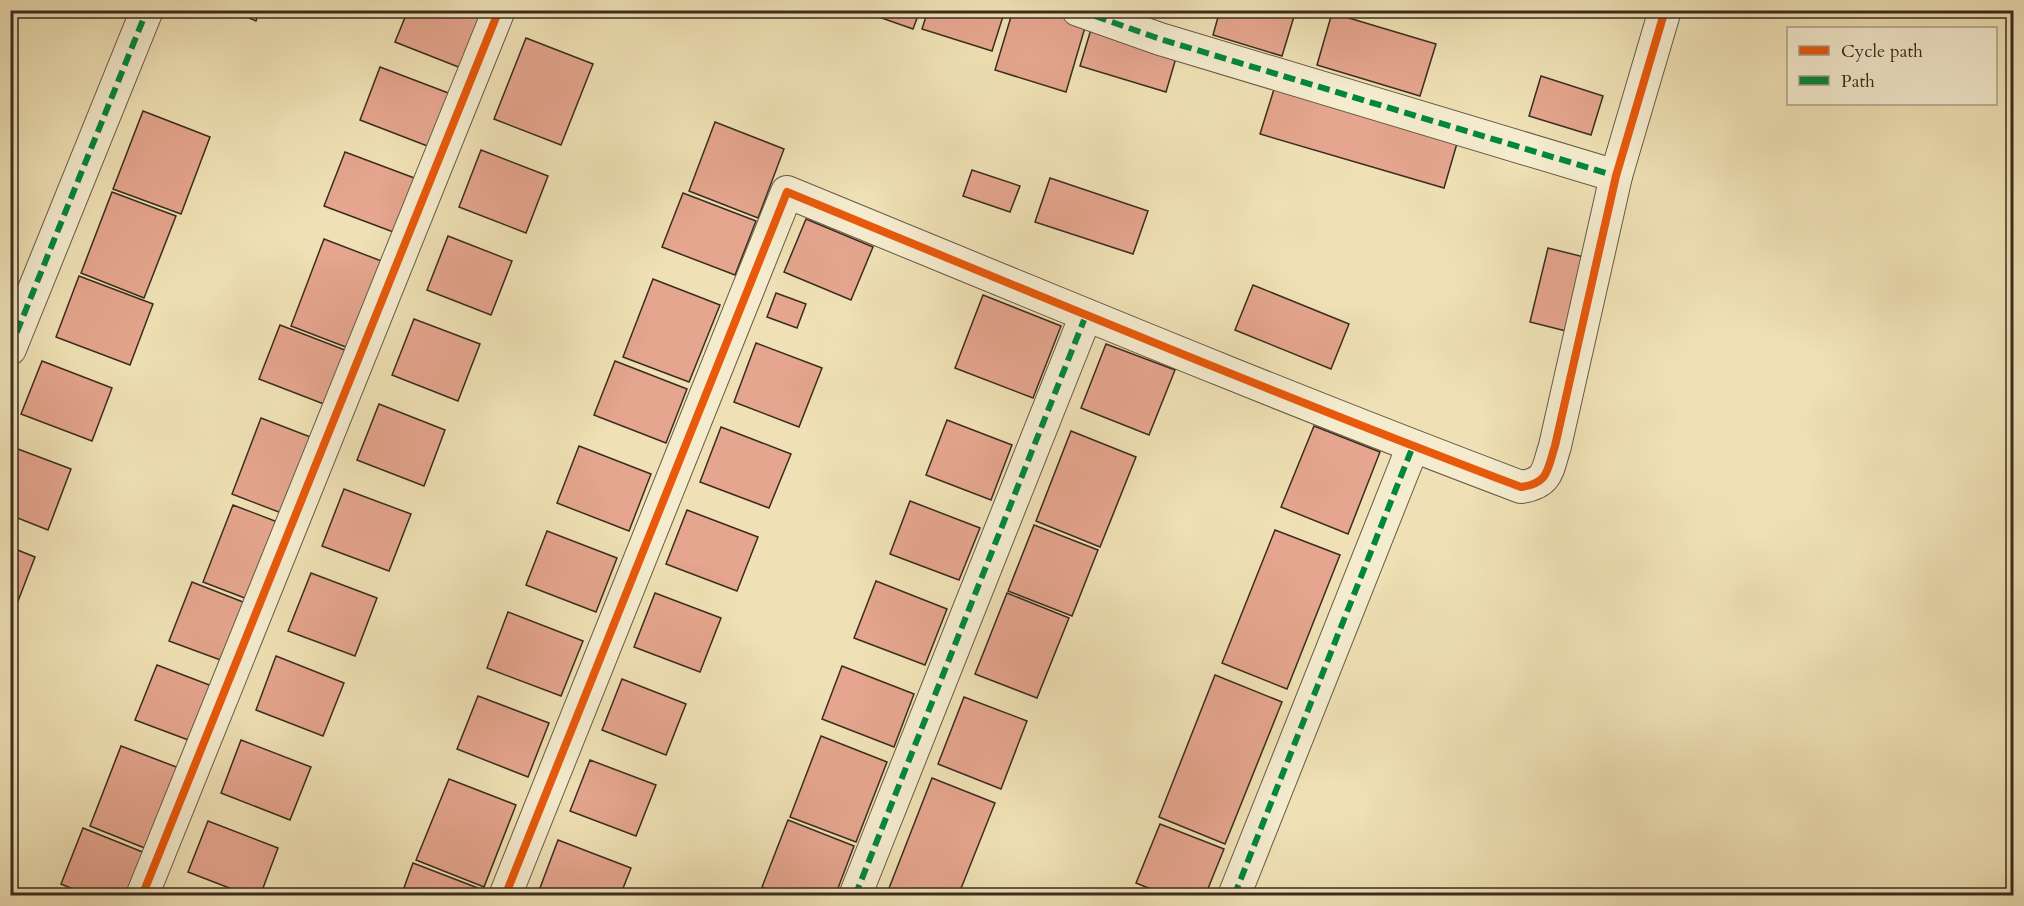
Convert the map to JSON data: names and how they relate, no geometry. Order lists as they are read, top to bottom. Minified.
{"legend":["Cycle path","Path"]}
